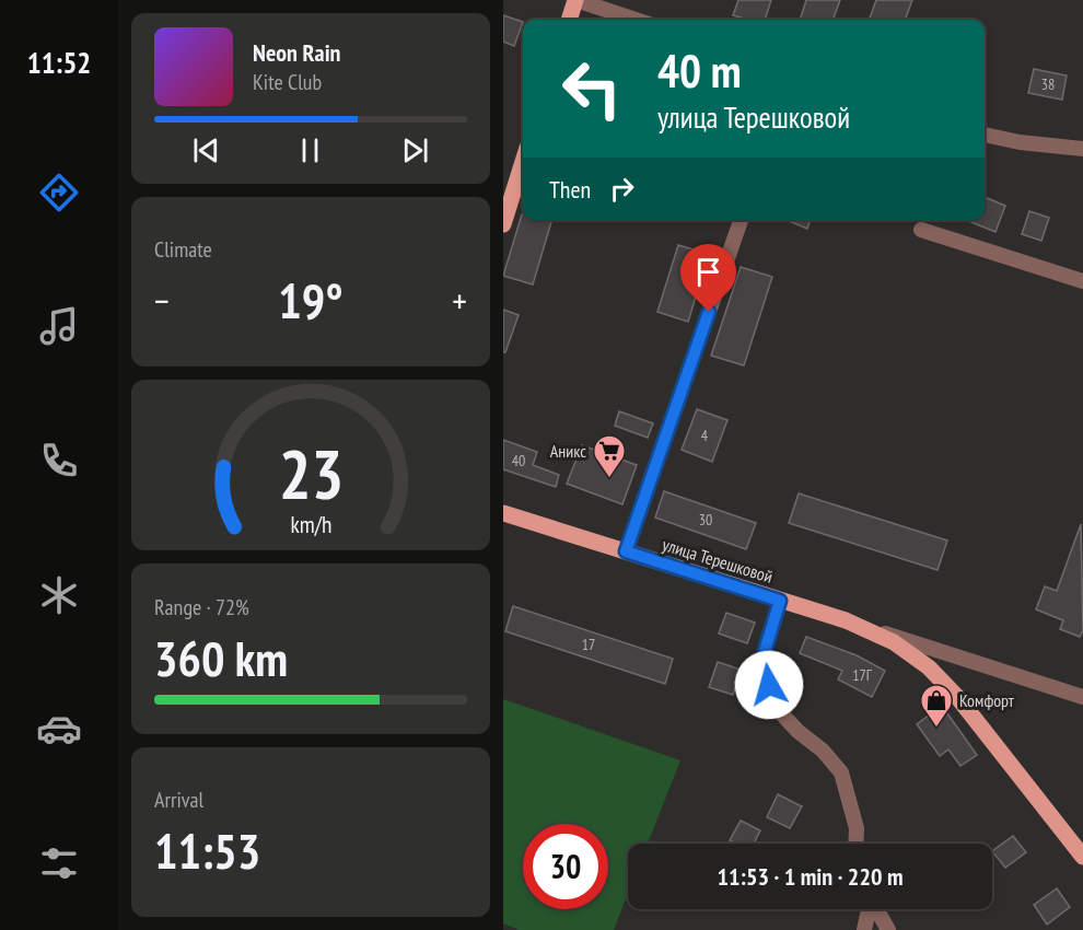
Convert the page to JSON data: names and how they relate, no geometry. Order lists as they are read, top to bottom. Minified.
{"streets":{"main road":["улица Терешковой"]},"places":{"supermarket":["Аникс"],"shop":["Комфорт"]},"house_numbers":["38","4","40","30","17","17Г"],"page":{"tabs":"11:52","turn":["40 m","улица Терешковой"],"song":["Neon Rain","Kite Club"],"then":"Then","tile":["Climate",["Range · 72%","360 km"],["Arrival","11:53"]],"heat":["−","19°","+"],"limit":"30","trip":"11:53 · 1 min · 220 m","gauge":["23","km/h"]}}
